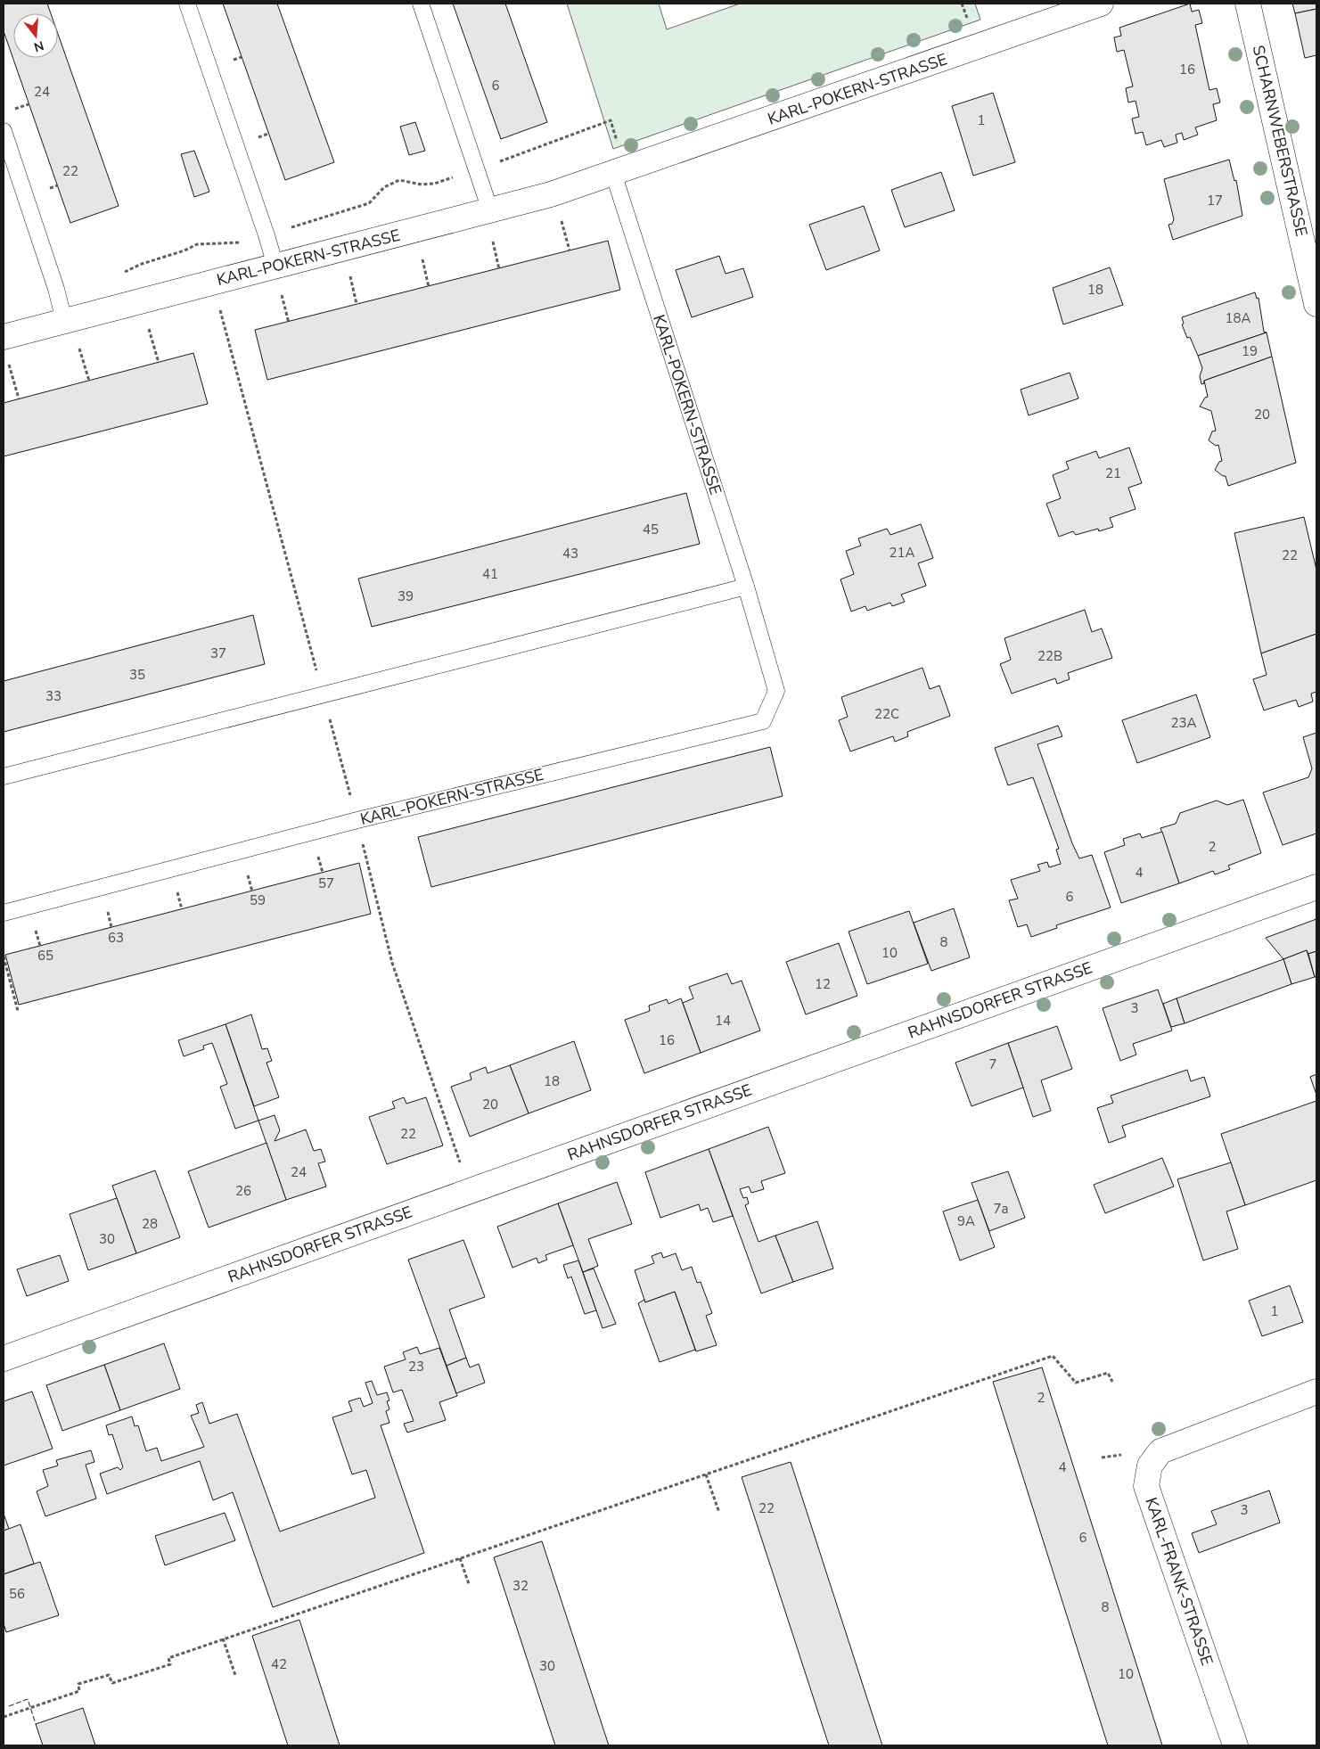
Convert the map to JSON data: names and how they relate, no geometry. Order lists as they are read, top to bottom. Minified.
{"streets":{"street":["KARL-POKERN-STRASSE","SCHARNWEBERSTRASSE","RAHNSDORFER STRASSE","KARL-FRANK-STRASSE"]},"house_numbers":["16","6","24","1","22","17","18","18A","19","20","21","45","21A","43","22","41","39","37","22B","35","33","22C","23A","2","4","57","6","59","63","8","10","65","12","3","14","16","7","18","20","22","24","26","7a","9A","28","30","1","23","2","4","22","3","6","32","56","8","42","30","10"],"north":"bottom"}
